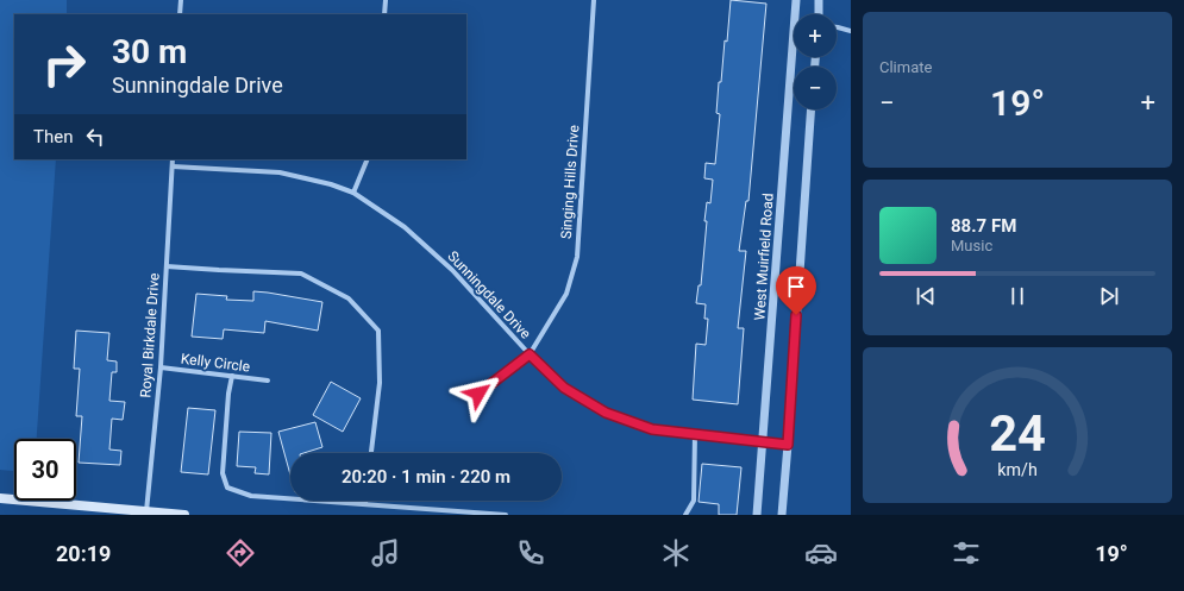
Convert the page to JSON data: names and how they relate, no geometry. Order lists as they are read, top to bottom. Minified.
{"streets":{"street":["Singing Hills Drive","West Muirfield Road","Sunningdale Drive","Royal Birkdale Drive","Kelly Circle"]},"crossings":[["Singing Hills Drive","Sunningdale Drive"],["West Muirfield Road","Sunningdale Drive"],["Sunningdale Drive","Royal Birkdale Drive"],["Royal Birkdale Drive","Kelly Circle"]],"page":{"tile":"Climate","map_buttons":["+","−"],"turn":["30 m","Sunningdale Drive"],"heat":["−","19°","+"],"then":"Then","song":["88.7 FM","Music"],"limit":"30","trip":"20:20 · 1 min · 220 m","tabs":["20:19","19°"],"gauge":["24","km/h"]}}
